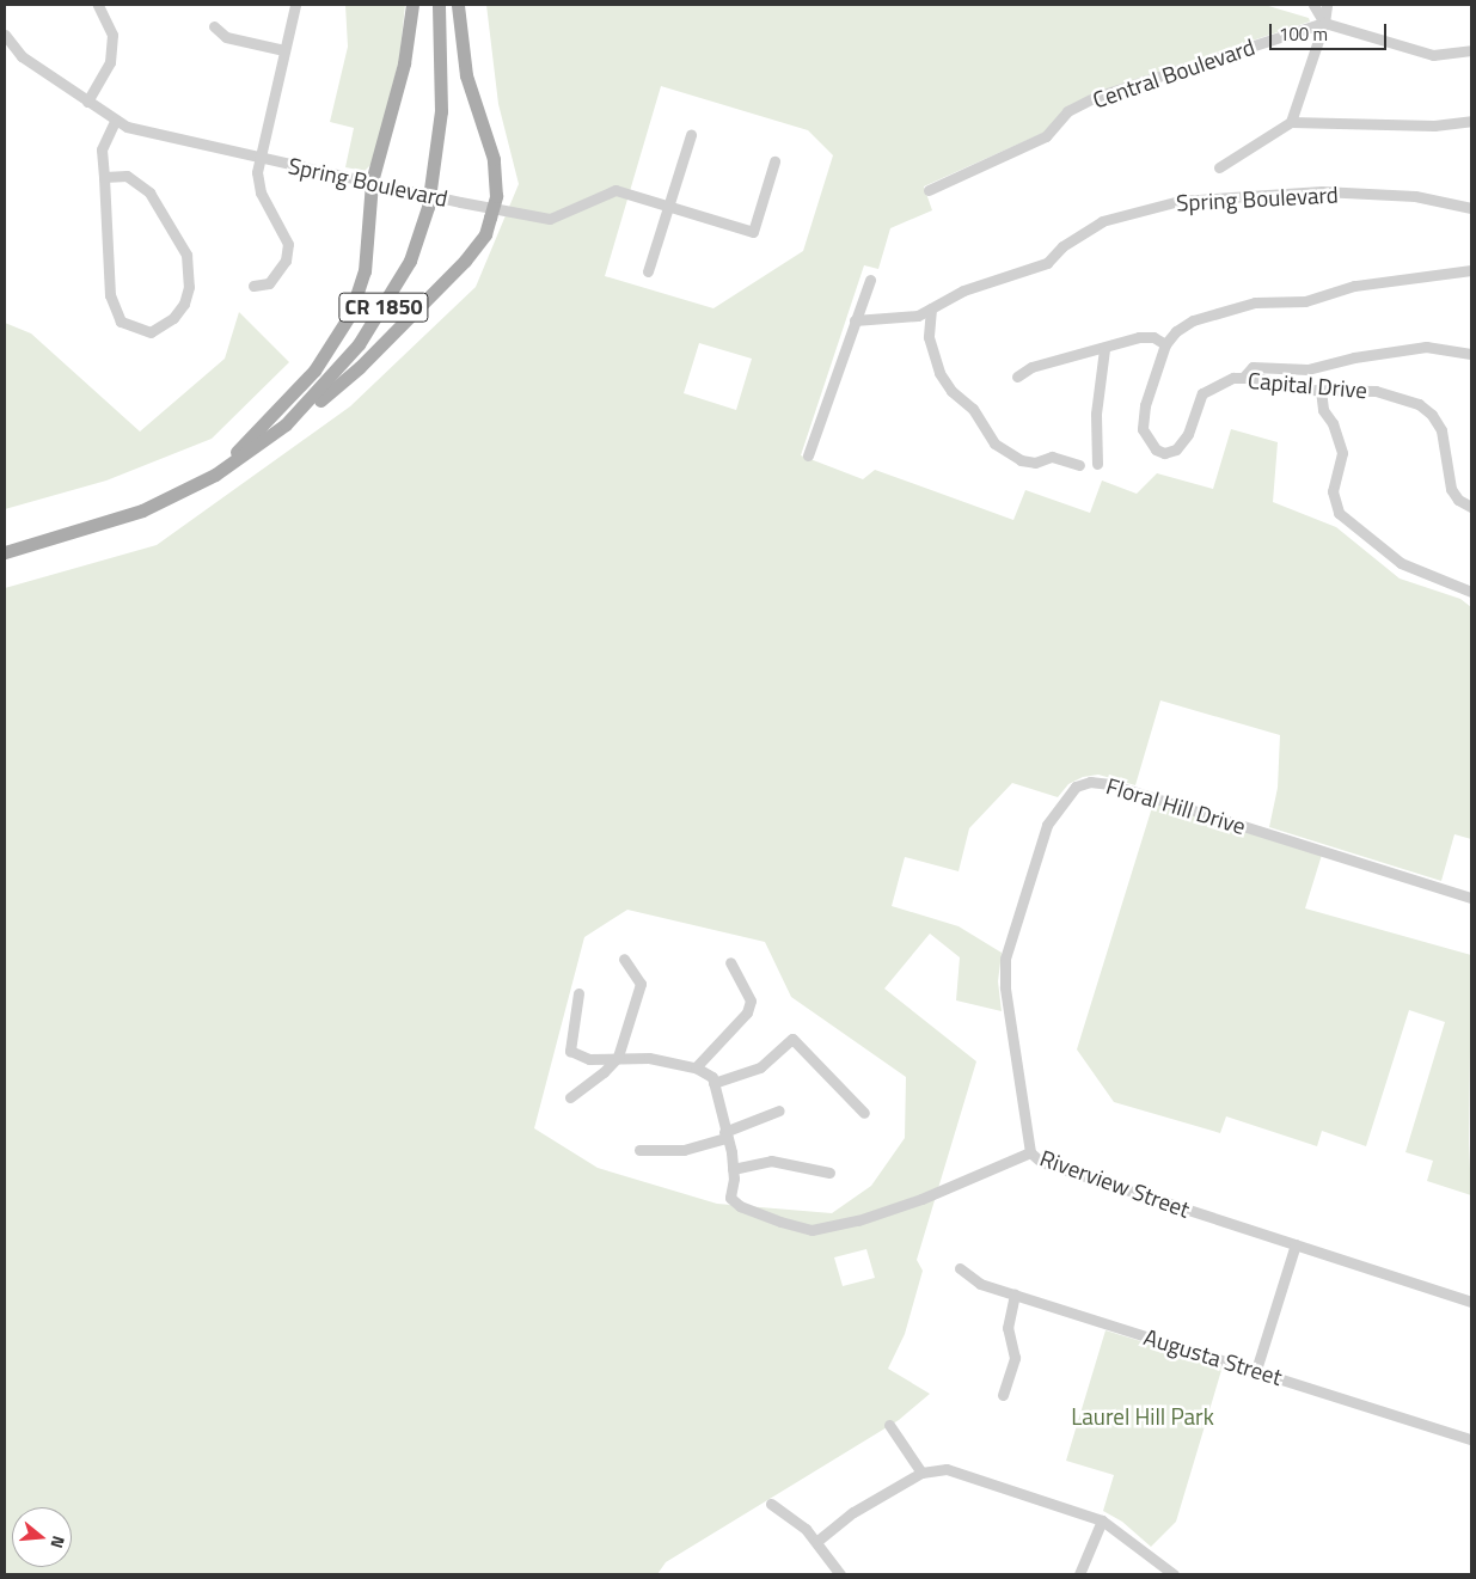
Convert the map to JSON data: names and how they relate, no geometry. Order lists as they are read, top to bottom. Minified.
{"streets":{"main road":["CR 1850"],"street":["Central Boulevard","Spring Boulevard","Capital Drive","Floral Hill Drive","Riverview Street","Augusta Street"]},"crossings":[["Floral Hill Drive","Riverview Street"]],"parks":["Laurel Hill Park"],"scale_bar":"100 m","north":"right"}
